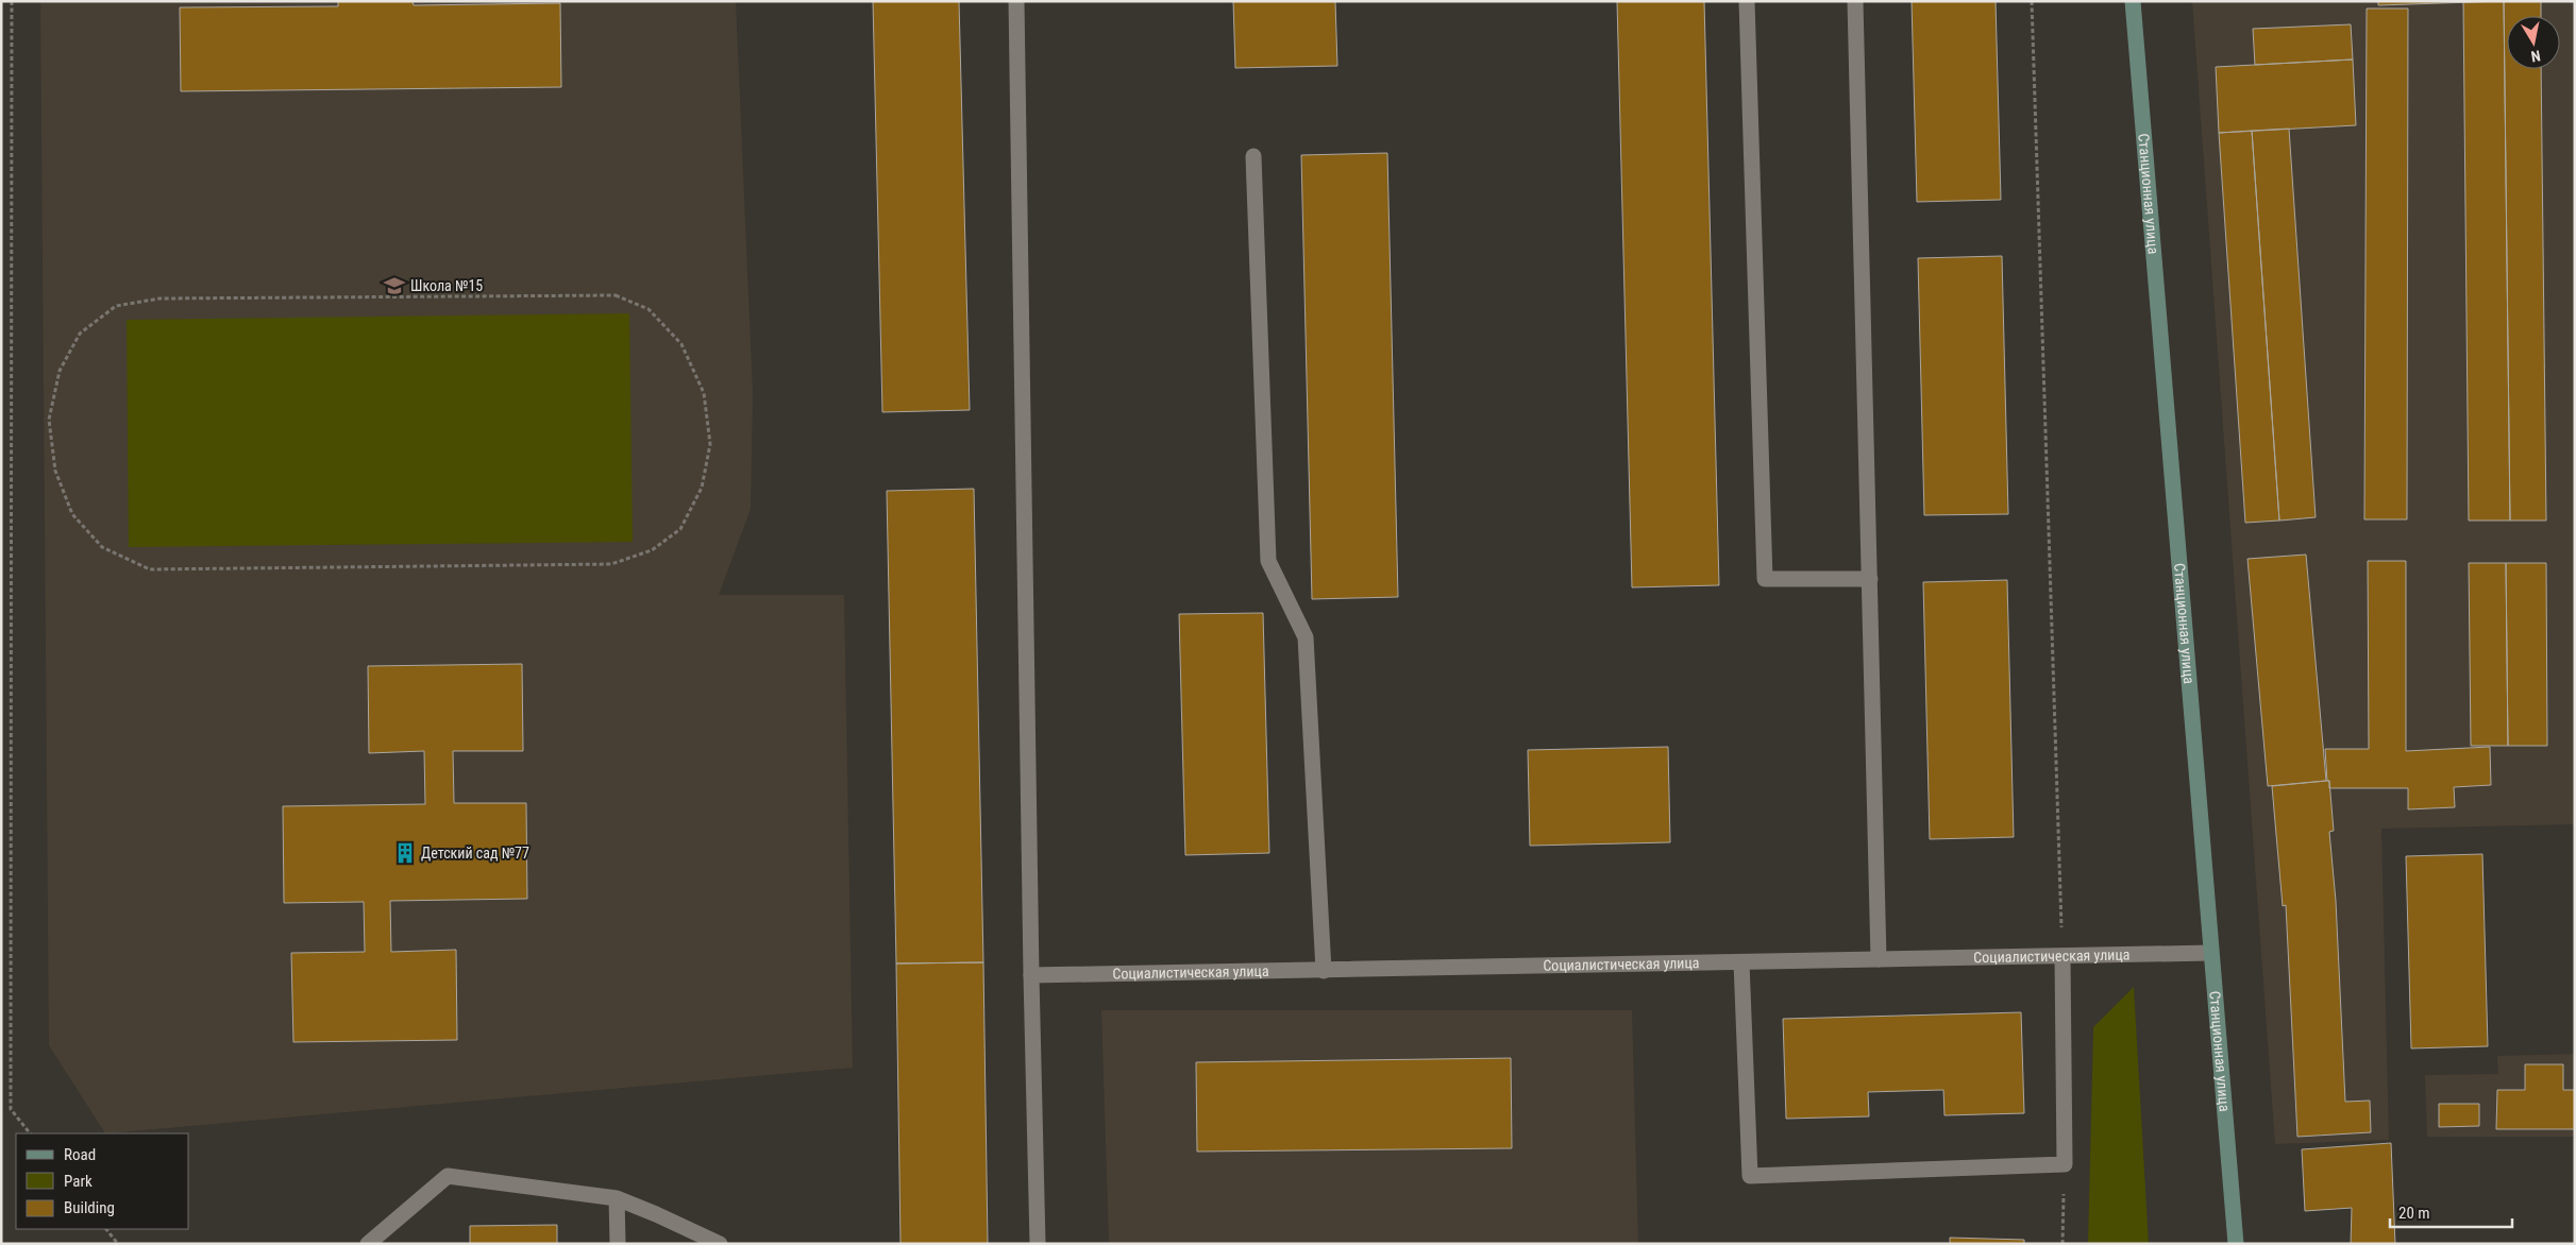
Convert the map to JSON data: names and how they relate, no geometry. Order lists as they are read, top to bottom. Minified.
{"streets":{"main road":["Станционная улица"],"street":["Социалистическая улица"]},"crossings":[["Станционная улица","Социалистическая улица"]],"places":{"school or university":["Школа №15"],"building":["Детский сад №77"]},"legend":["Road","Park","Building"],"scale_bar":"20 m","north":"bottom"}
